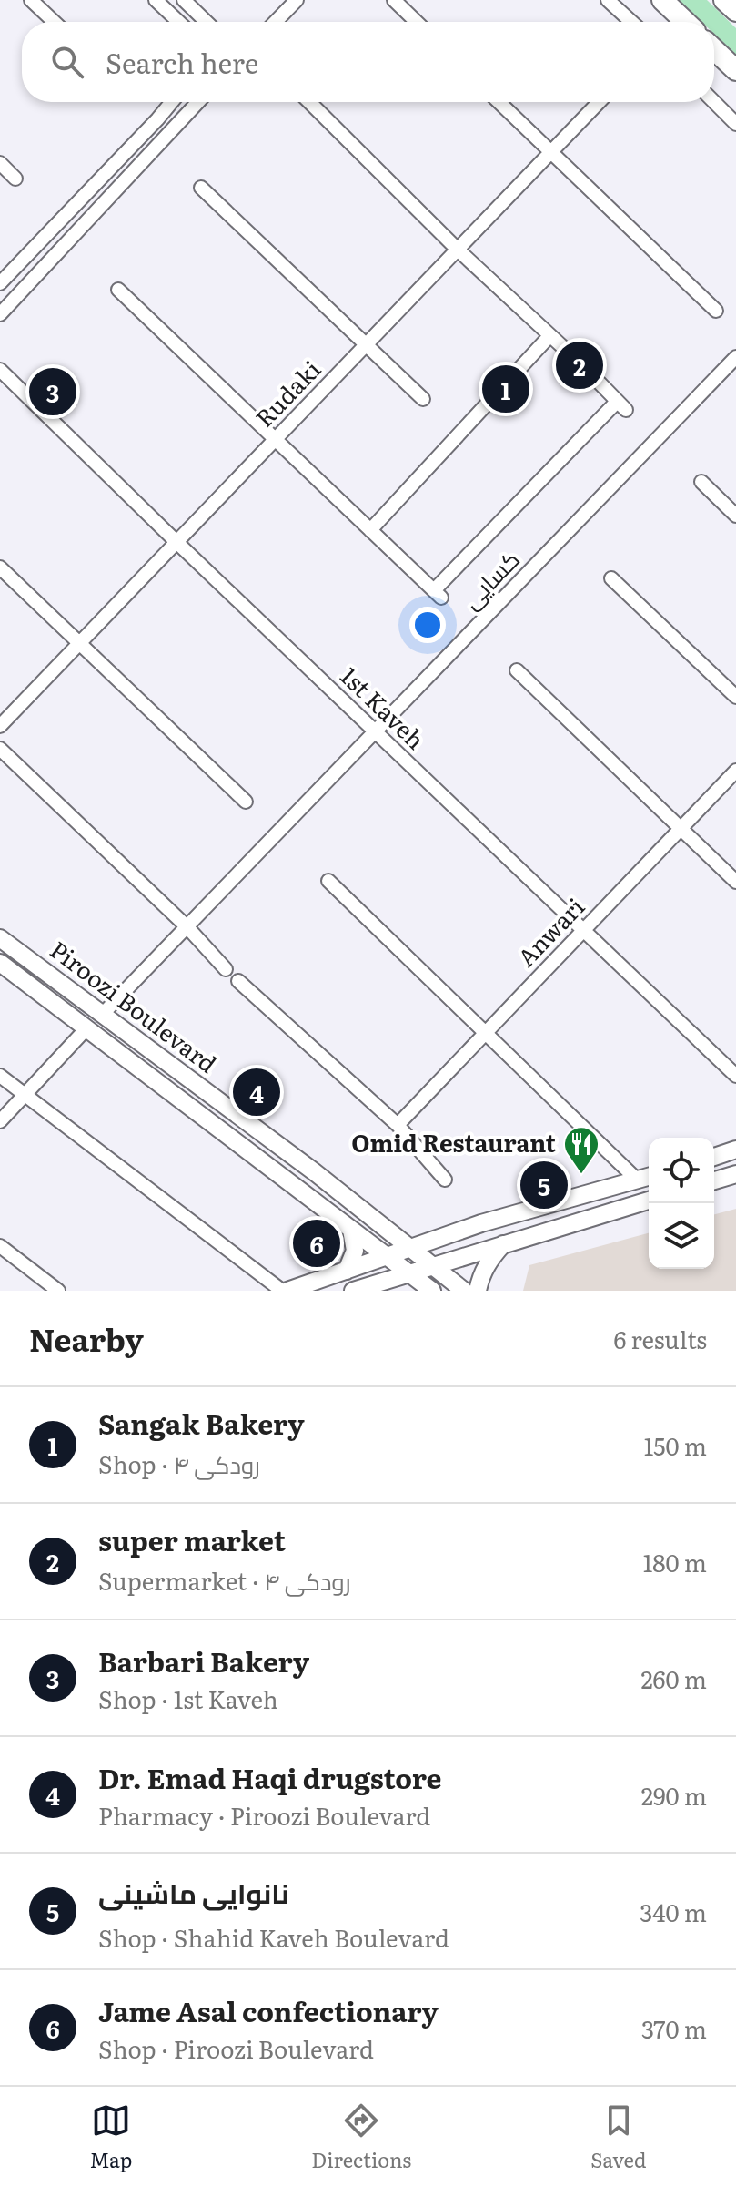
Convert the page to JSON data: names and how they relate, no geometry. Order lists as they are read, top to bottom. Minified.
{"streets":{"main road":["Piroozi Boulevard"],"street":["Rudaki","کسایی","1st Kaveh","Anwari"]},"crossings":[["Rudaki","1st Kaveh"],["کسایی","1st Kaveh"],["کسایی","Piroozi Boulevard"],["1st Kaveh","Anwari"]],"places":{"restaurant":["Omid Restaurant"]},"page":{"search":"Search here","pins":["2","1","3","4","5","6"],"heading":["Nearby","6 results"],"list":[{"mark":"1","name":"Sangak Bakery","note":"Shop · رودکی ۴","value":"150 m"},{"mark":"2","name":"super market","note":"Supermarket · رودکی ۴","value":"180 m"},{"mark":"3","name":"Barbari Bakery","note":"Shop · 1st Kaveh","value":"260 m"},{"mark":"4","name":"Dr. Emad Haqi drugstore","note":"Pharmacy · Piroozi Boulevard","value":"290 m"},{"mark":"5","name":"نانوایی ماشینی","note":"Shop · Shahid Kaveh Boulevard","value":"340 m"},{"mark":"6","name":"Jame Asal confectionary","note":"Shop · Piroozi Boulevard","value":"370 m"}],"nav":["Map","Directions","Saved"]}}
